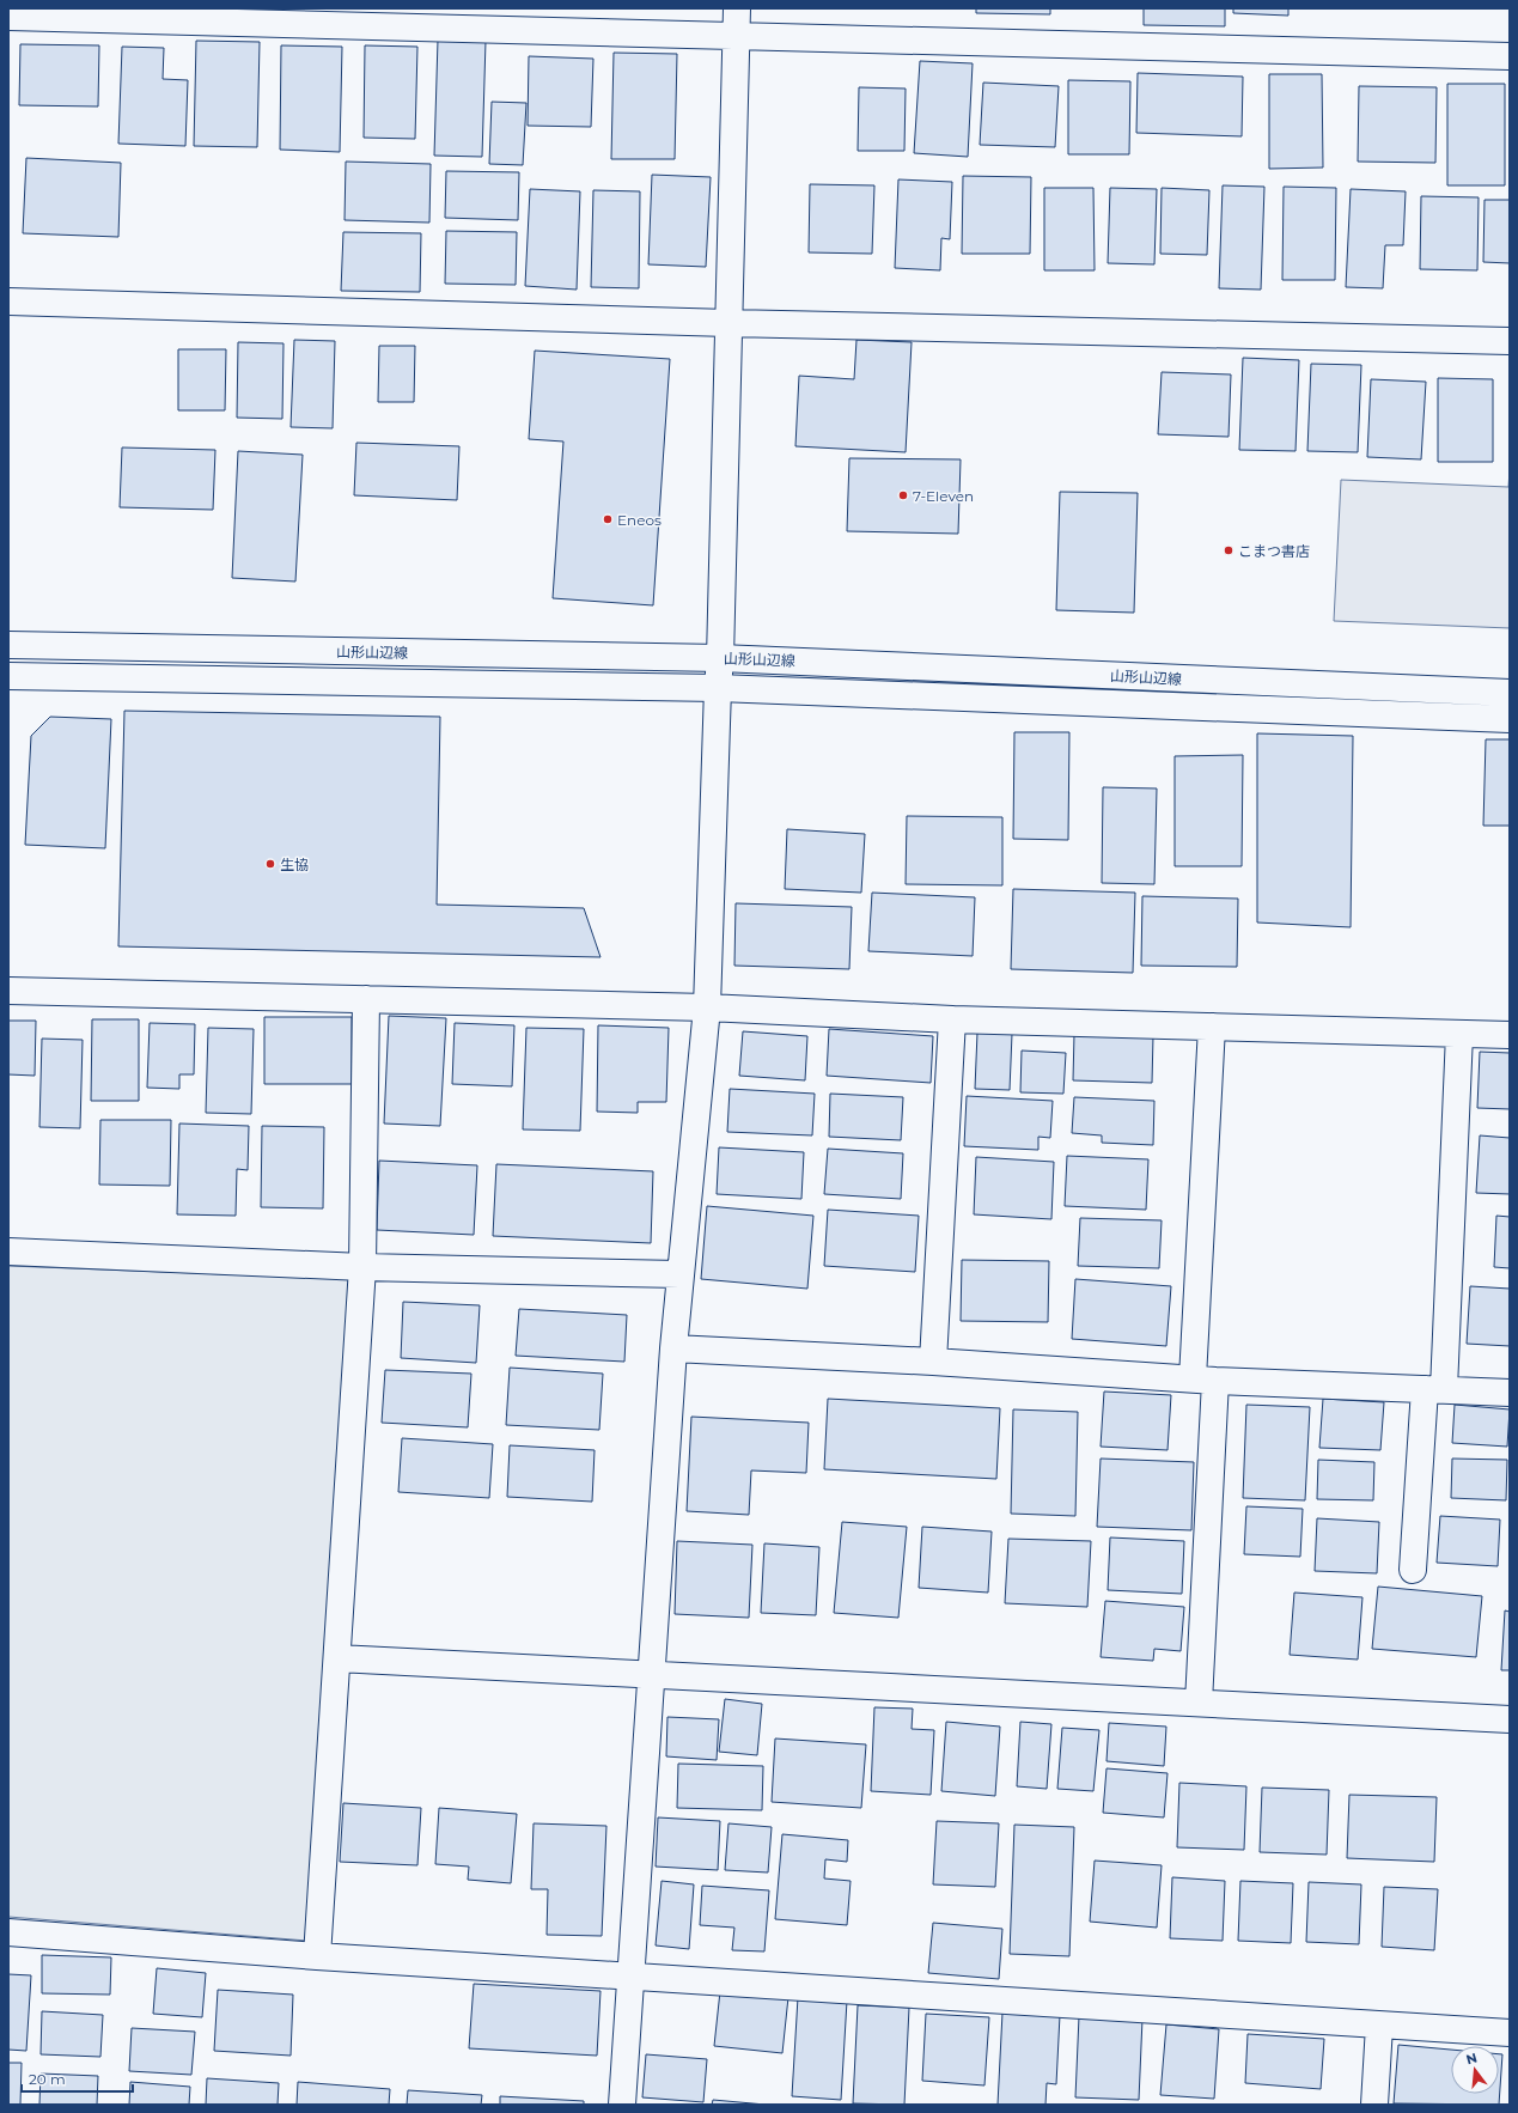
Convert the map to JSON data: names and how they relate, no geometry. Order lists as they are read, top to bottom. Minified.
{"streets":{"main road":["山形山辺線"]},"places":["7-Eleven","Eneos","こまつ書店","生協"],"scale_bar":"20 m","north":"top"}
